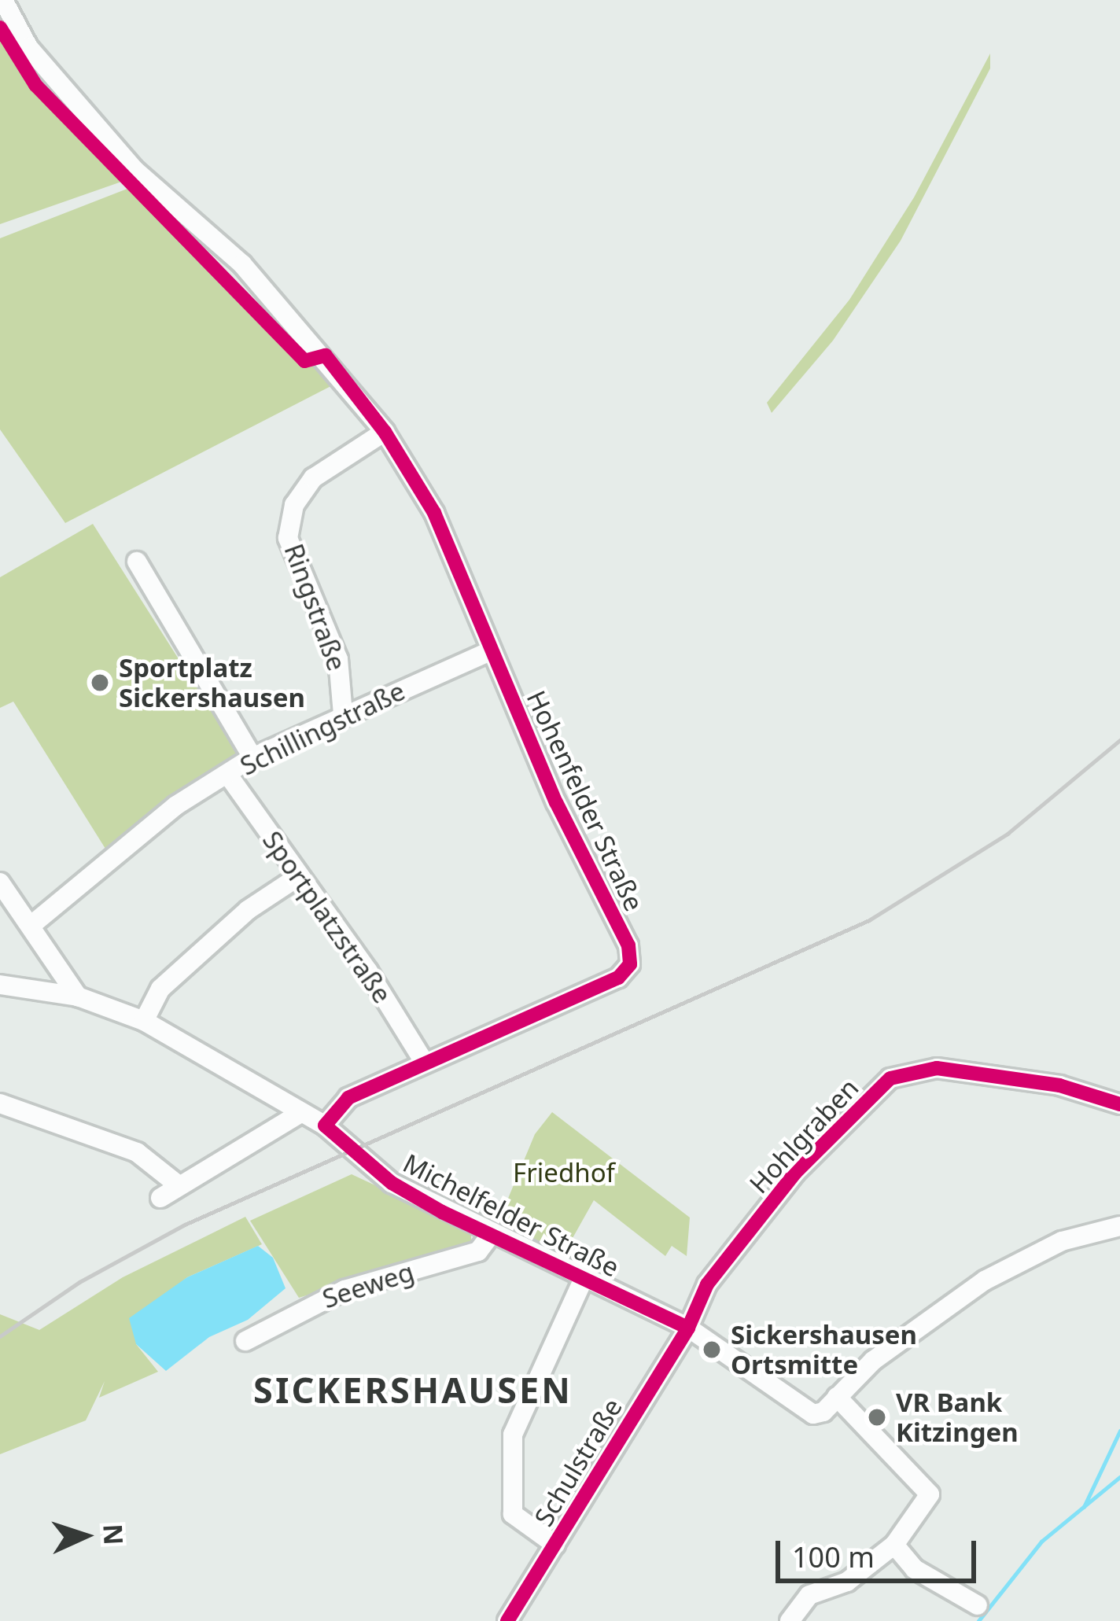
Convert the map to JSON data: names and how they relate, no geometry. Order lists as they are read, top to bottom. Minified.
{"streets":{"street":["Ringstraße","Schillingstraße","Hohenfelder Straße","Sportplatzstraße","Hohlgraben","Michelfelder Straße","Seeweg","Schulstraße"]},"crossings":[["Ringstraße","Schillingstraße"],["Ringstraße","Hohenfelder Straße"],["Schillingstraße","Hohenfelder Straße"],["Schillingstraße","Sportplatzstraße"],["Hohenfelder Straße","Sportplatzstraße"],["Hohenfelder Straße","Michelfelder Straße"],["Hohlgraben","Michelfelder Straße"],["Hohlgraben","Schulstraße"],["Michelfelder Straße","Seeweg"],["Michelfelder Straße","Schulstraße"]],"districts":["SICKERSHAUSEN"],"parks":["Friedhof"],"places":["Sportplatz Sickershausen","Sickershausen Ortsmitte","VR Bank Kitzingen"],"scale_bar":"100 m","north":"right"}
